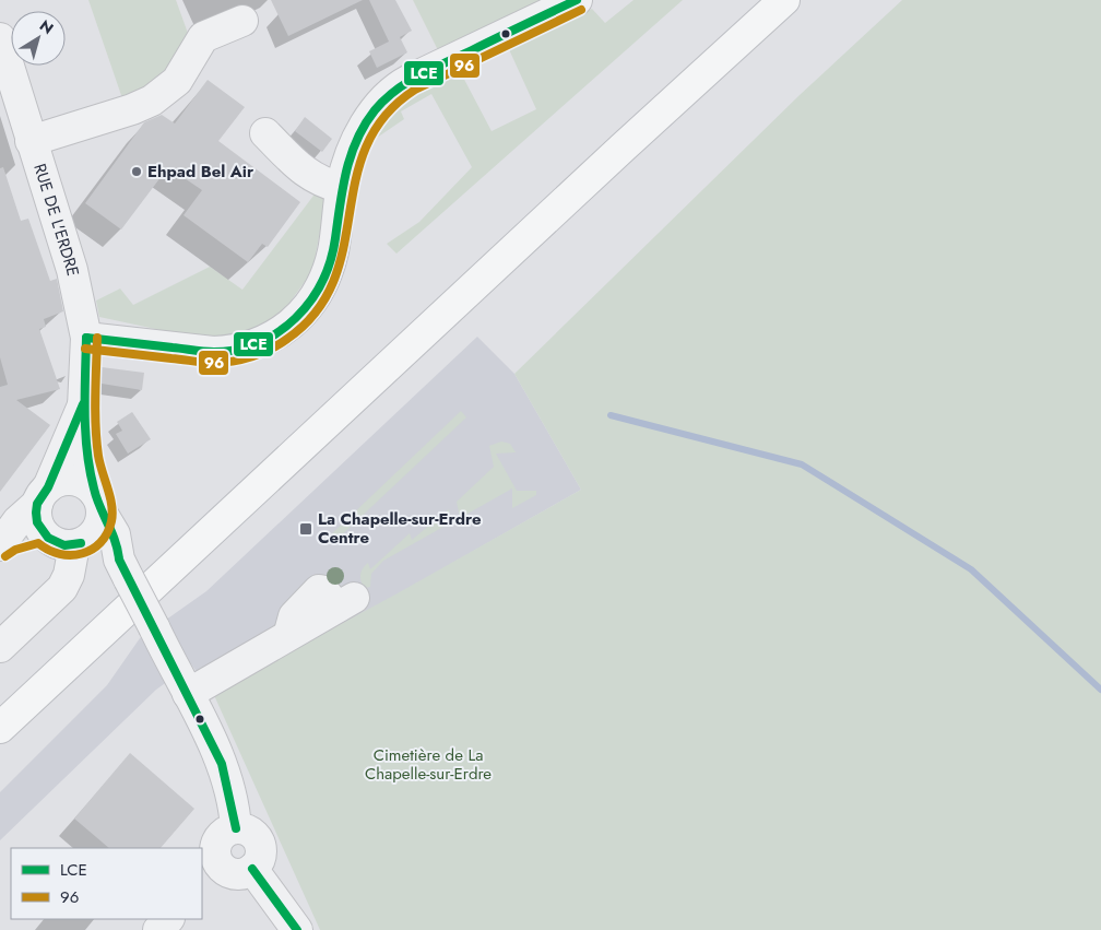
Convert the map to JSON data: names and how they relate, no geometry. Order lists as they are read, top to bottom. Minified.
{"streets":{"street":["RUE DE L'ERDRE"]},"parks":["Cimetière de La Chapelle-sur-Erdre"],"places":{"other":["Ehpad Bel Air"],"transit":["La Chapelle-sur-Erdre Centre"]},"lines":["transit line LCE","transit line 96"],"legend":["LCE","96"],"north":"top right"}
